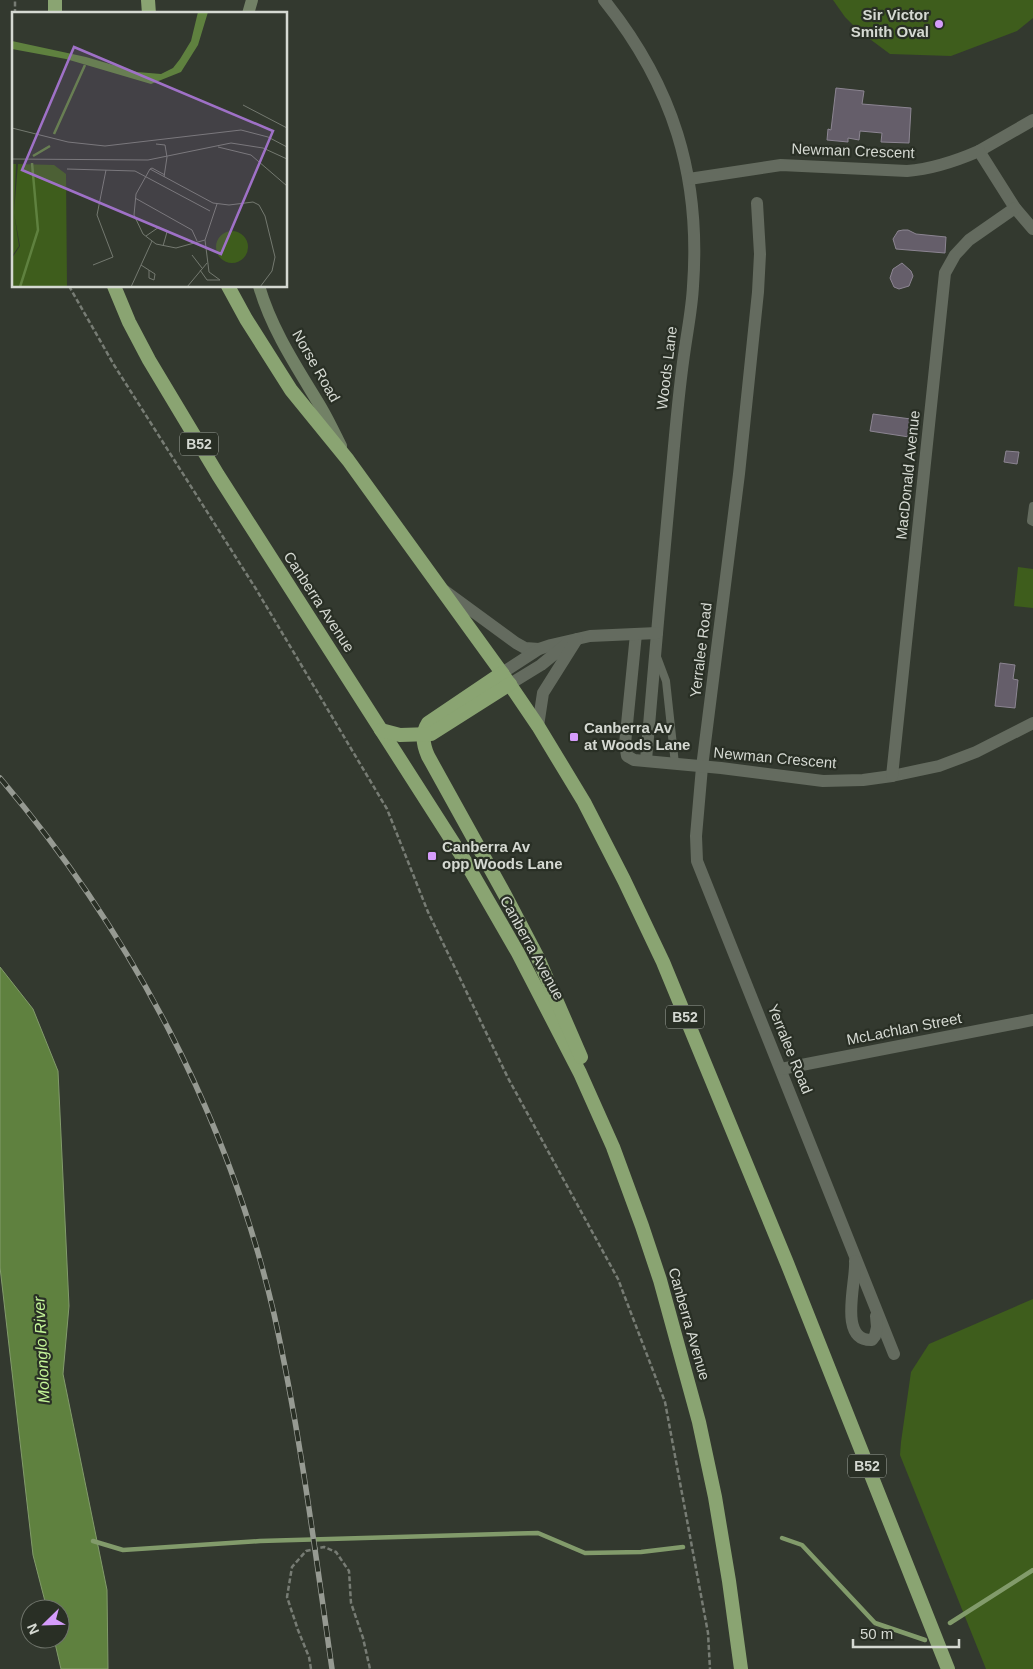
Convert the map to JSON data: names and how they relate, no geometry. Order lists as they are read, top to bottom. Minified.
{"streets":{"highway":["B52","Canberra Avenue"],"main road":["Norse Road"],"street":["Newman Crescent","Woods Lane","MacDonald Avenue","Yerralee Road","McLachlan Street"]},"crossings":[["Newman Crescent","Woods Lane"],["Newman Crescent","MacDonald Avenue"],["Newman Crescent","Yerralee Road"],["Norse Road","B52"],["Yerralee Road","McLachlan Street"]],"water":["Molonglo River"],"places":{"other":["Sir Victor Smith Oval"],"transit":["Canberra Av at Woods Lane","Canberra Av opp Woods Lane"]},"scale_bar":"50 m","north":"bottom left"}
